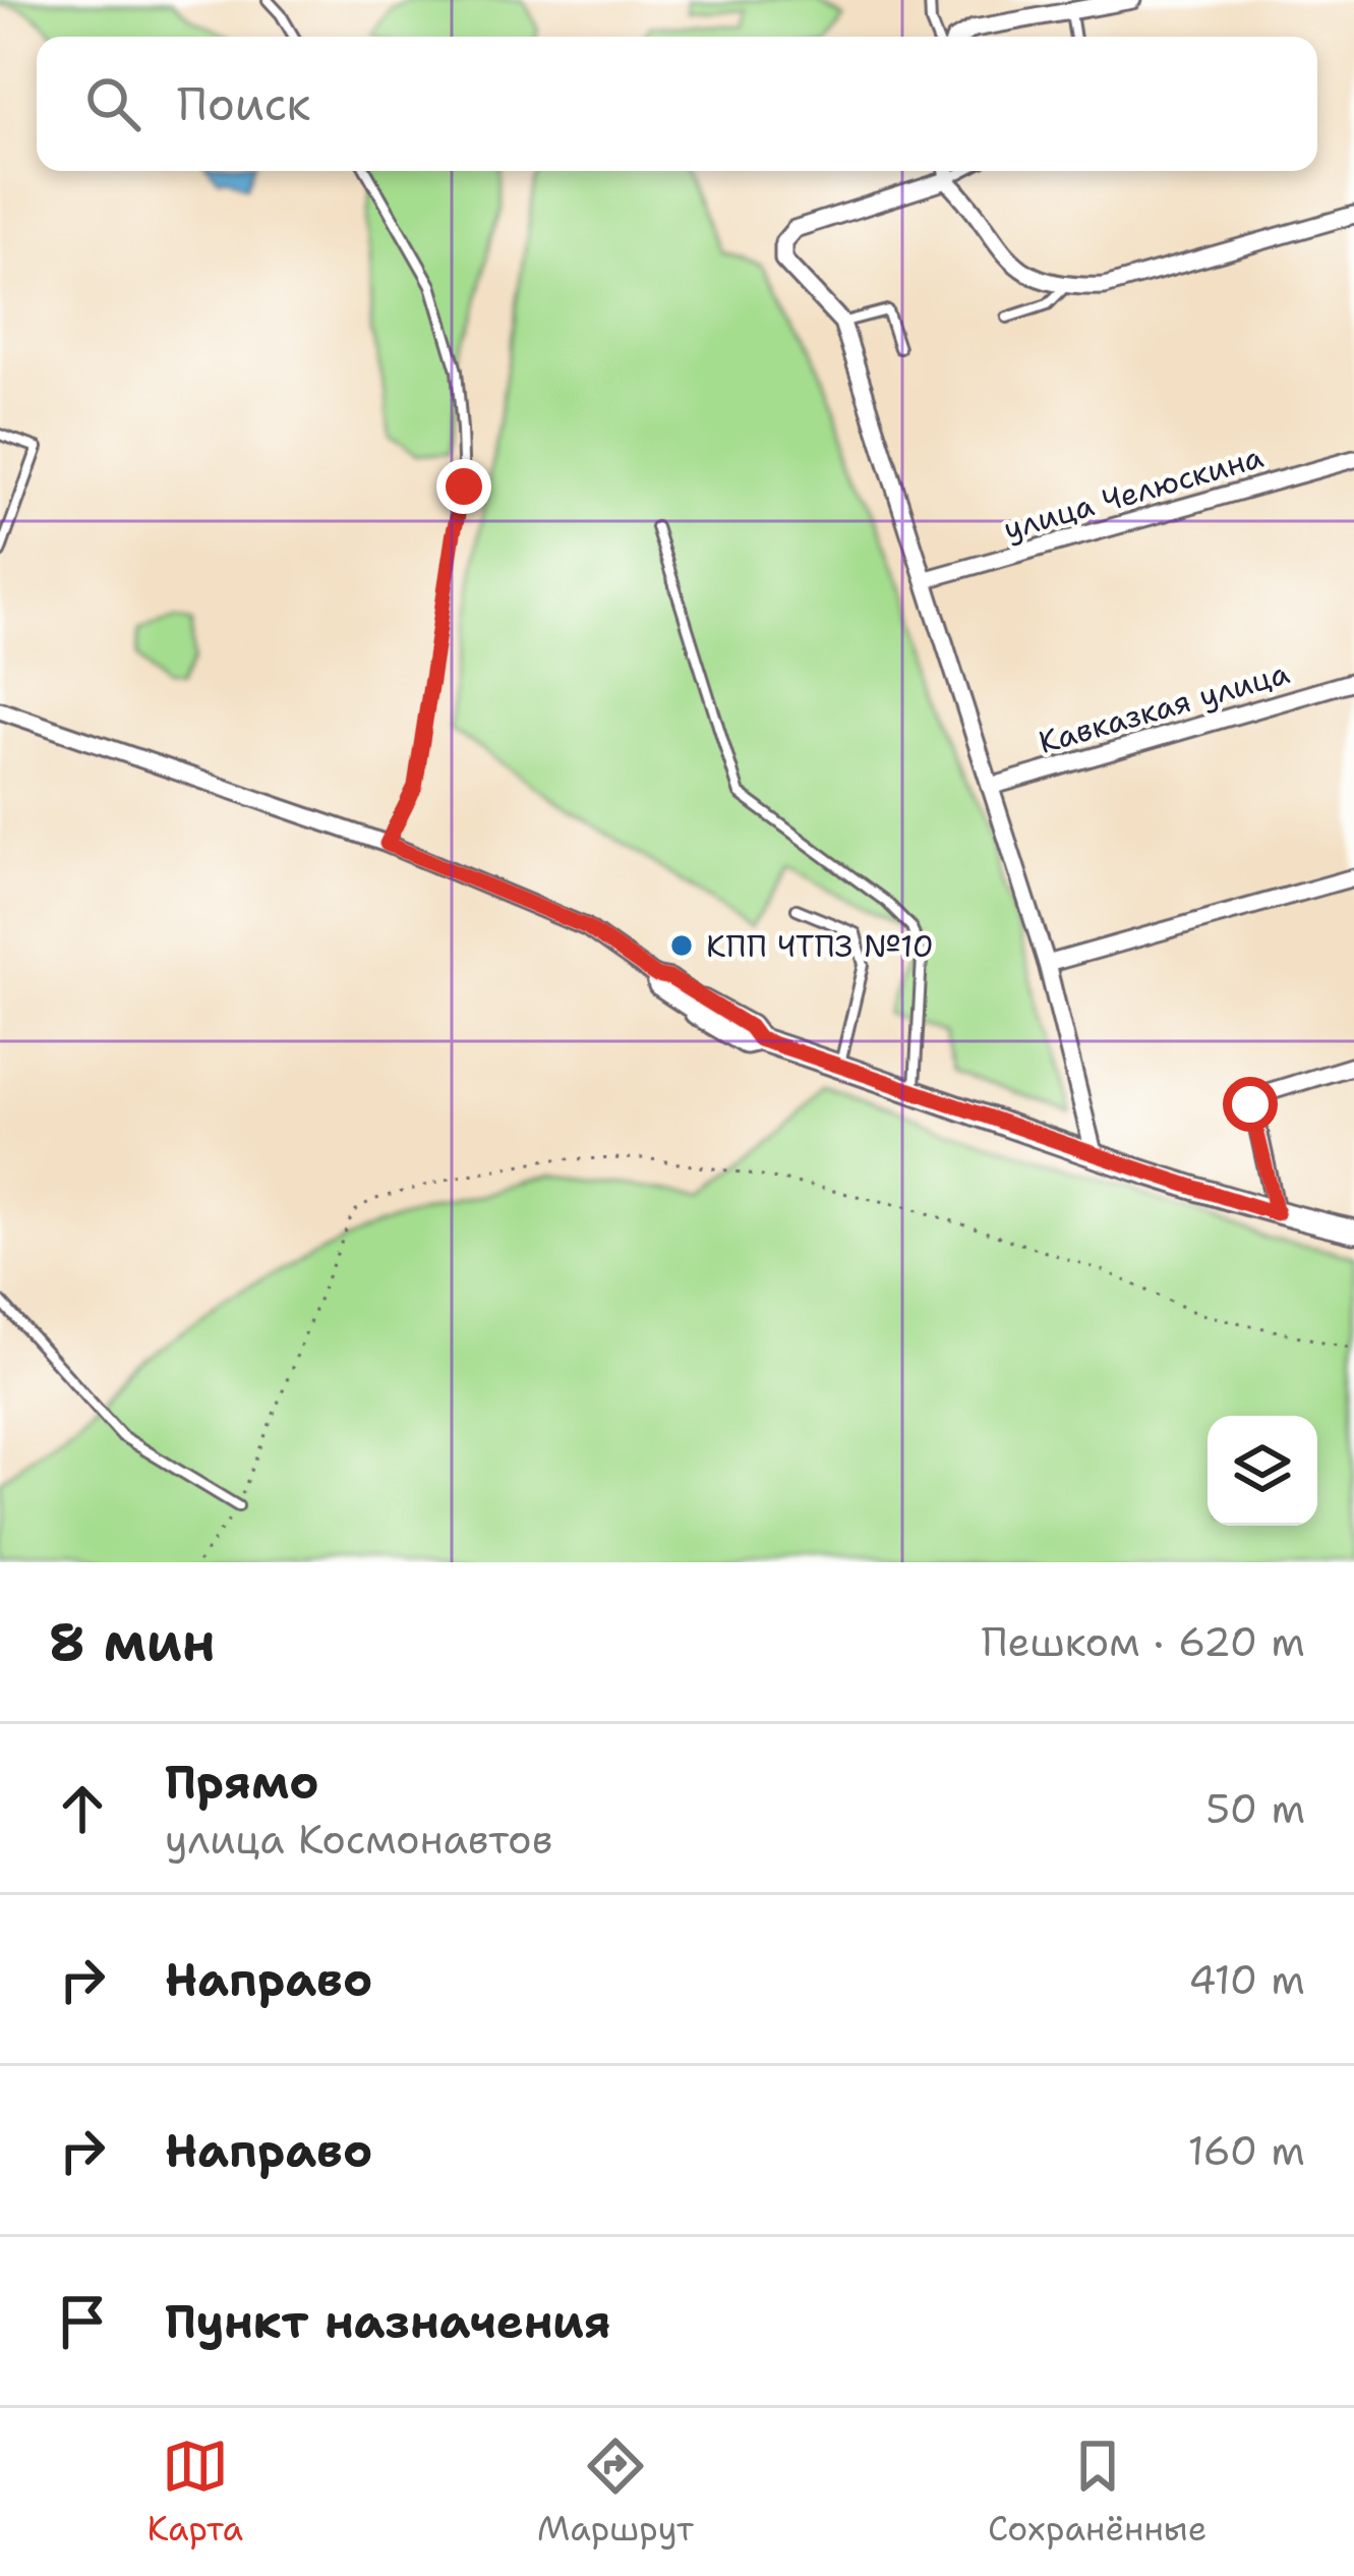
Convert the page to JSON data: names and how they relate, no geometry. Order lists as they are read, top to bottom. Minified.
{"streets":{"street":["улица Челюскина","Кавказкая улица"]},"places":["КПП ЧТПЗ №10"],"page":{"search":"Поиск","heading":["8 мин","Пешком · 620 m"],"list":[["Прямо","улица Космонавтов","50 m"],["Направо","410 m"],["Направо","160 m"],"Пункт назначения"],"nav":["Карта","Маршрут","Сохранённые"]}}
